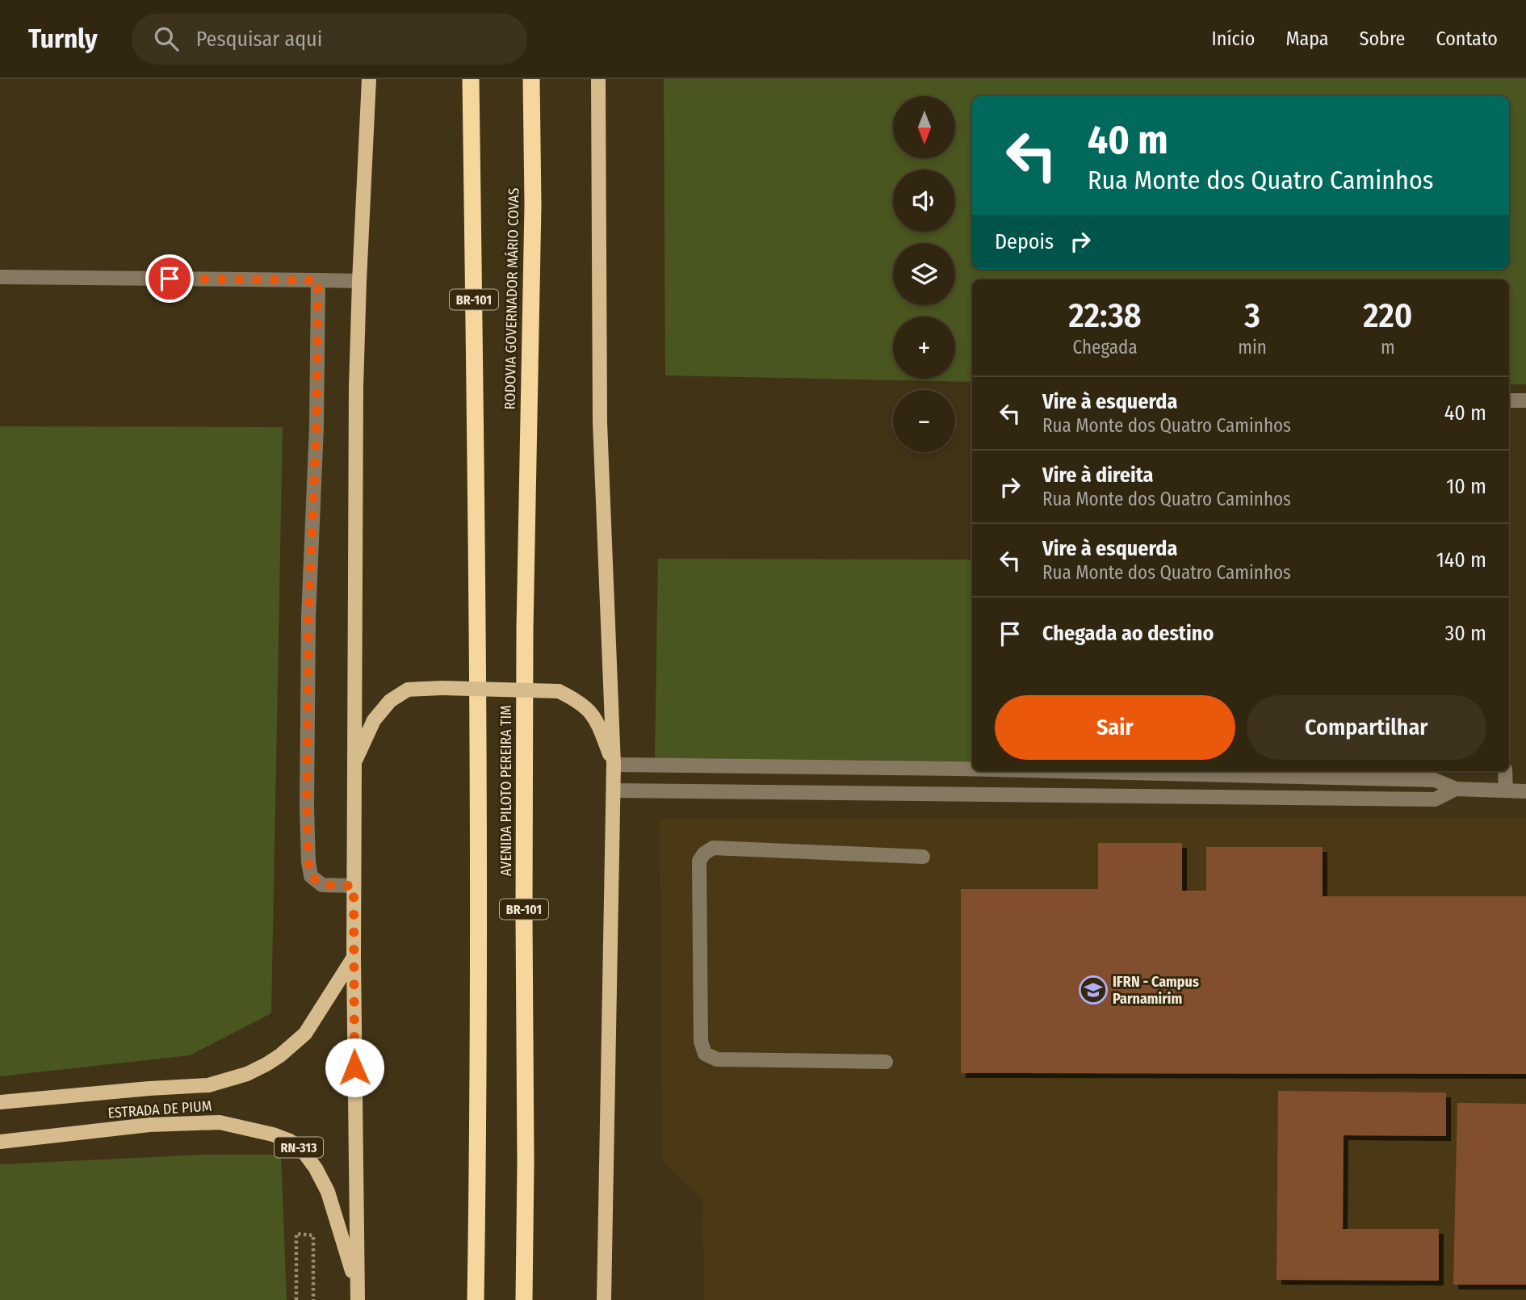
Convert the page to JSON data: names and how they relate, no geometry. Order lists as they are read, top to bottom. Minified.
{"streets":{"highway":["RODOVIA GOVERNADOR MÁRIO COVAS","BR-101","AVENIDA PILOTO PEREIRA TIM"],"main road":["ESTRADA DE PIUM","RN-313"]},"crossings":[["RODOVIA GOVERNADOR MÁRIO COVAS","AVENIDA PILOTO PEREIRA TIM"]],"places":{"school or university":["IFRN - Campus Parnamirim"]},"north":"bottom","page":{"header":"Turnly","search":"Pesquisar aqui","nav":["Início","Mapa","Sobre","Contato"],"map_buttons":["+","−"],"turn":["40 m","Rua Monte dos Quatro Caminhos"],"then":"Depois","eta":["22:38","Chegada","3","min","220","m"],"list":[{"name":"Vire à esquerda","note":"Rua Monte dos Quatro Caminhos","value":"40 m"},{"name":"Vire à direita","note":"Rua Monte dos Quatro Caminhos","value":"10 m"},{"name":"Vire à esquerda","note":"Rua Monte dos Quatro Caminhos","value":"140 m"},{"name":"Chegada ao destino","value":"30 m"}],"buttons":["Sair","Compartilhar"]}}
